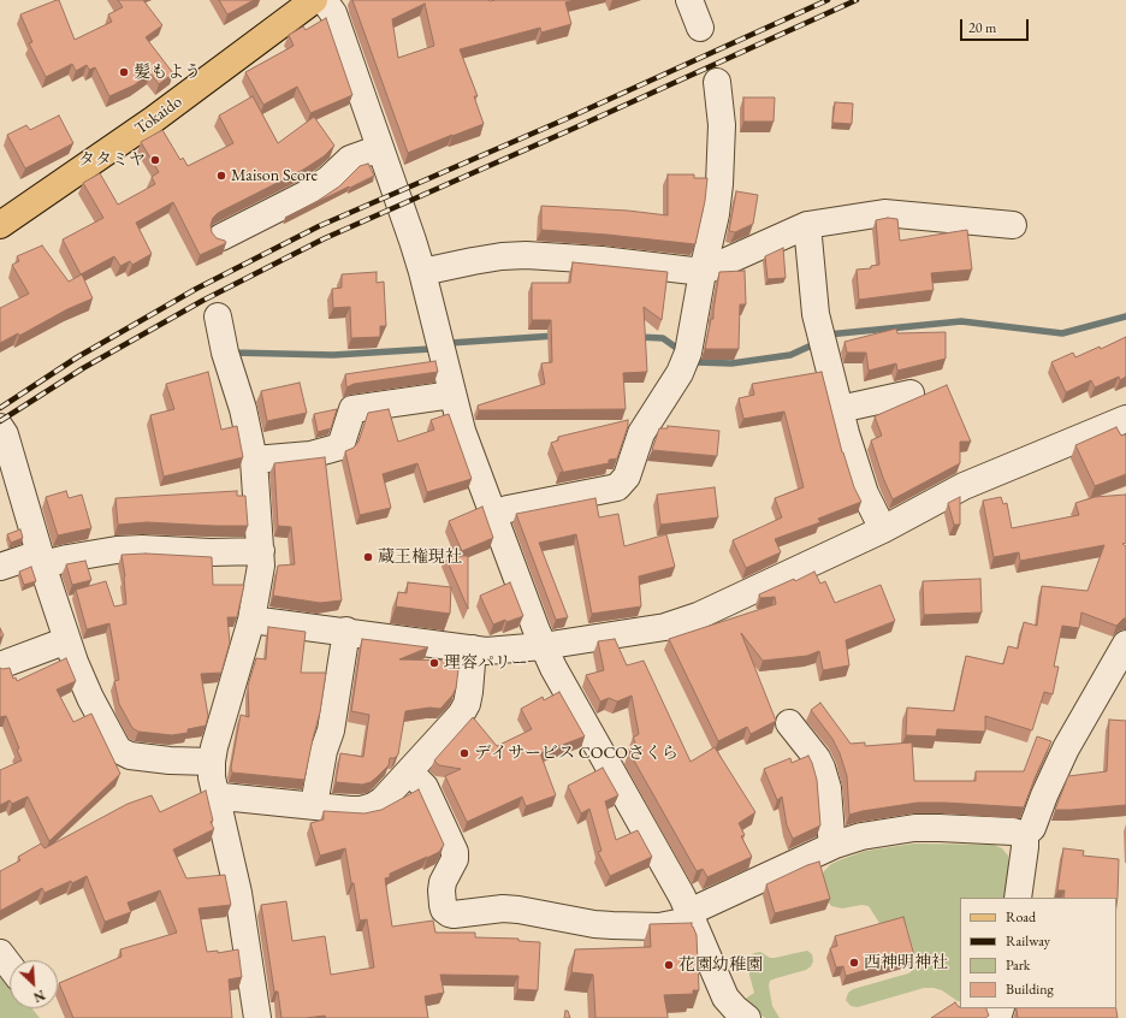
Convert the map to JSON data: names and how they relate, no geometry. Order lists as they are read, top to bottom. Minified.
{"streets":{"main road":["Tokaido"]},"places":["髪もよう","タタミヤ","Maison Score","蔵王権現社","理容パリー","デイサービス COCOさくら","西神明神社","花園幼稚園"],"legend":["Road","Railway","Park","Building"],"scale_bar":"20 m","north":"bottom right"}
